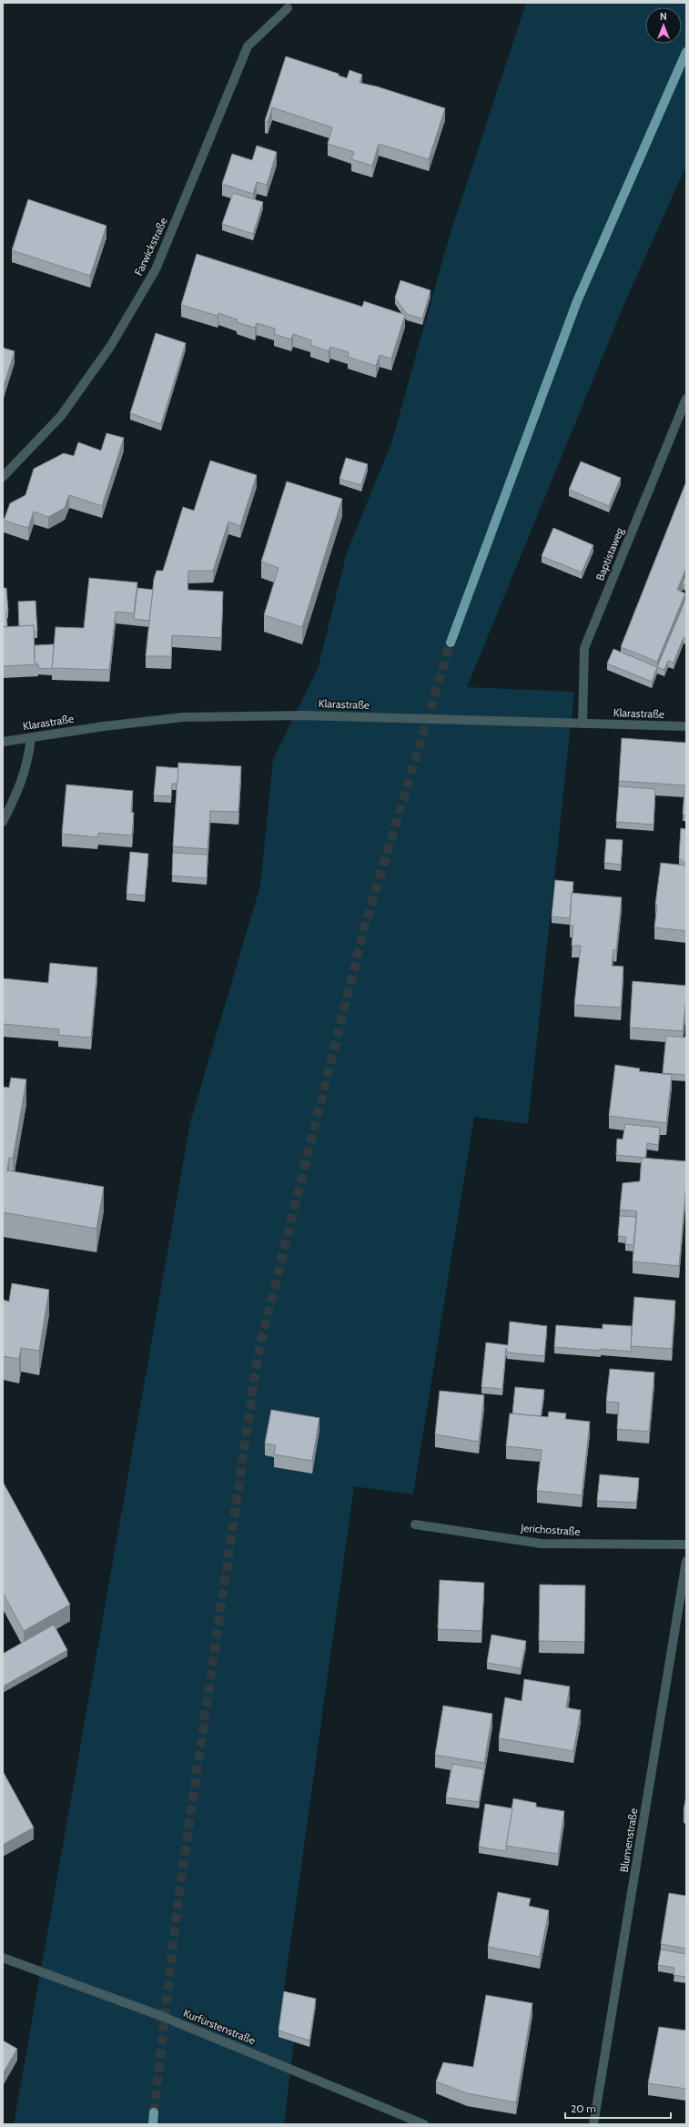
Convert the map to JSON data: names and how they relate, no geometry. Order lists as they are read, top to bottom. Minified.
{"streets":{"street":["Farwickstraße","Baptistaweg","Klarastraße","Jerichostraße","Blumenstraße","Kurfürstenstraße"]},"crossings":[["Baptistaweg","Klarastraße"]],"scale_bar":"20 m","north":"top"}
